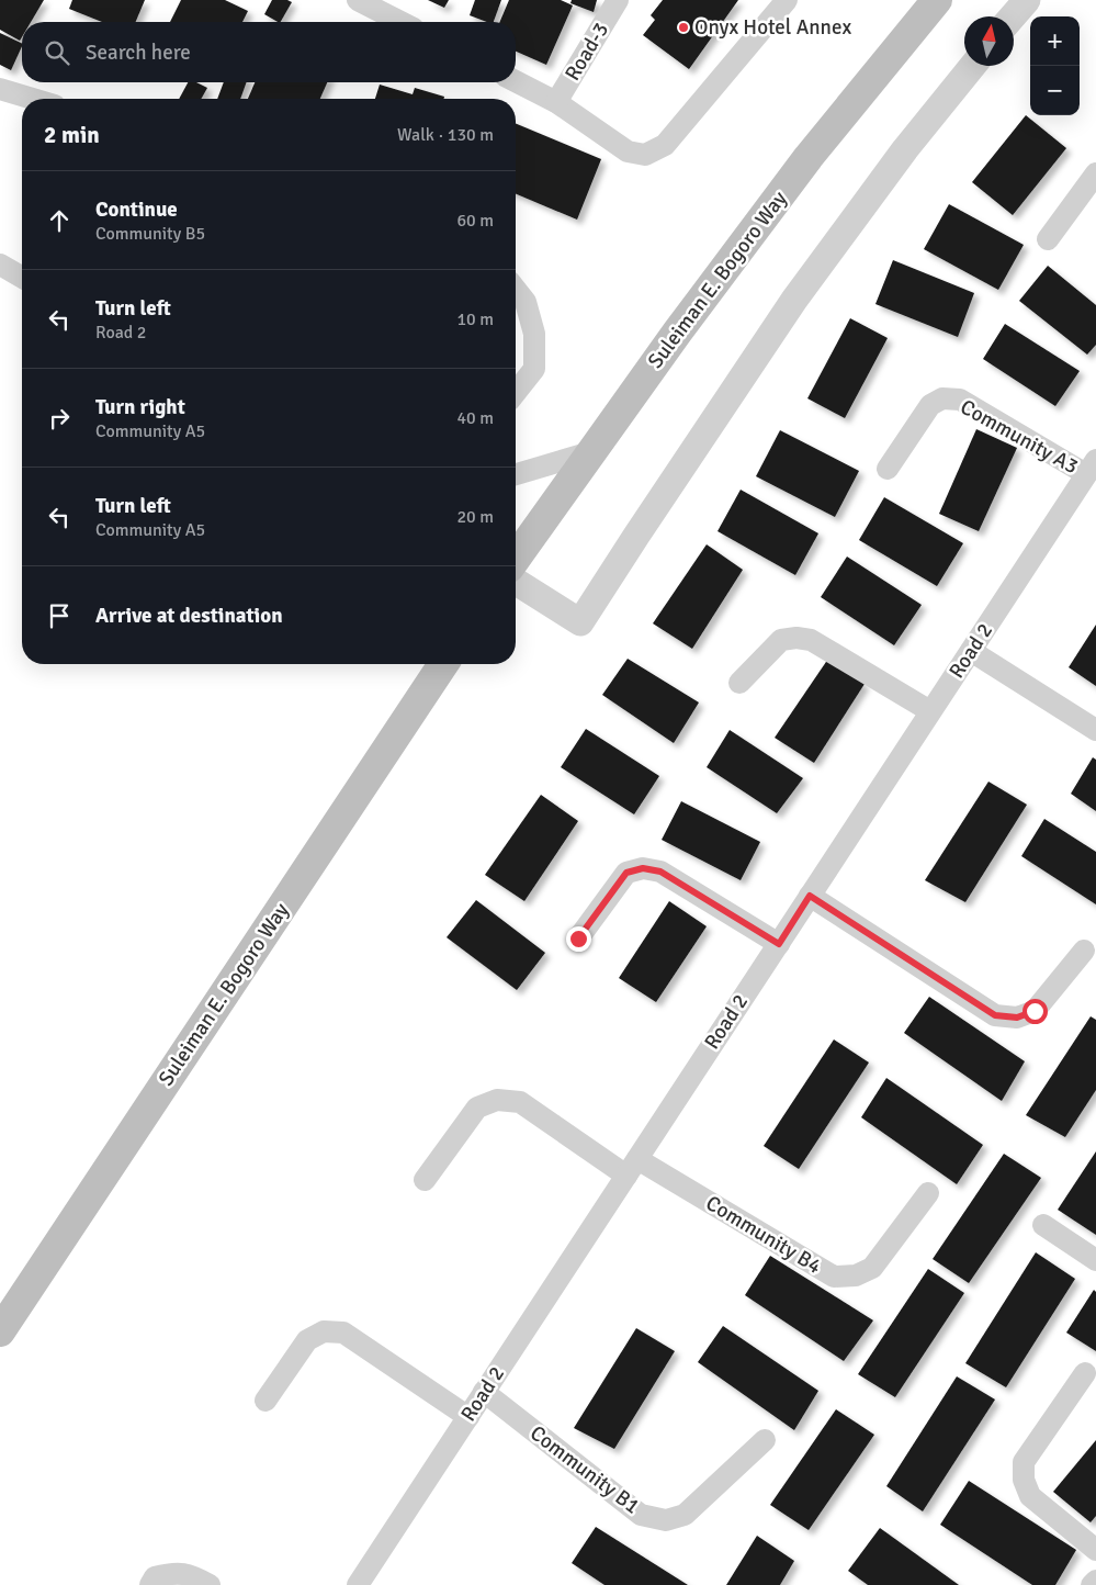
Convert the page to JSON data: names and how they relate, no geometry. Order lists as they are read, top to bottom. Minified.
{"streets":{"main road":["Suleiman E. Bogoro Way"],"street":["Road-3","Community A3","Road 2","Community B4","Community B1"]},"crossings":[["Community A3","Road 2"],["Road 2","Community B4"],["Road 2","Community B1"]],"places":["Onyx Hotel Annex"],"north":"top","page":{"map_buttons":["+","−"],"search":"Search here","heading":["2 min","Walk · 130 m"],"list":[["Continue","Community B5","60 m"],["Turn left","Road 2","10 m"],["Turn right","Community A5","40 m"],["Turn left","Community A5","20 m"],"Arrive at destination"]}}
